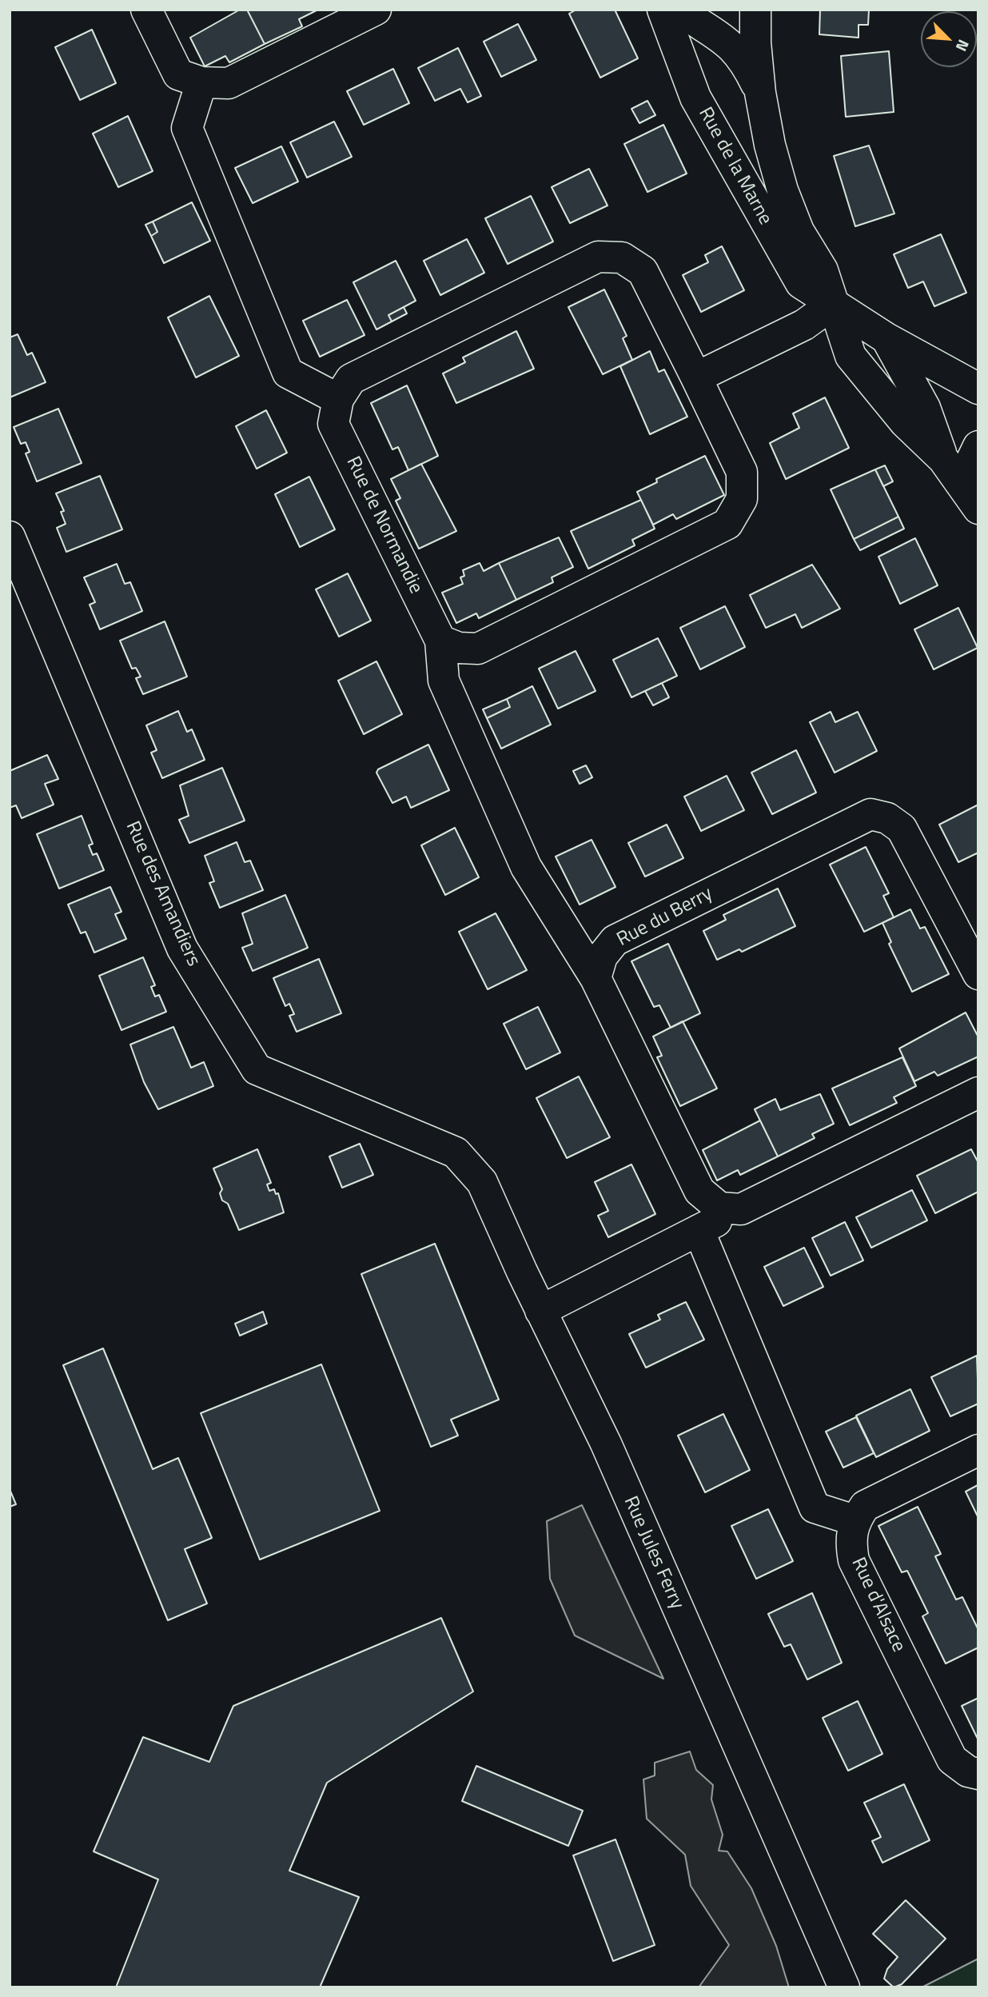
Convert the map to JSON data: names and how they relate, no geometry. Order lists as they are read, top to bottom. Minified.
{"streets":{"street":["Rue de la Marne","Rue de Normandie","Rue des Amandiers","Rue du Berry","Rue Jules Ferry","Rue d'Alsace"]},"crossings":[["Rue des Amandiers","Rue Jules Ferry"]],"north":"bottom right"}
